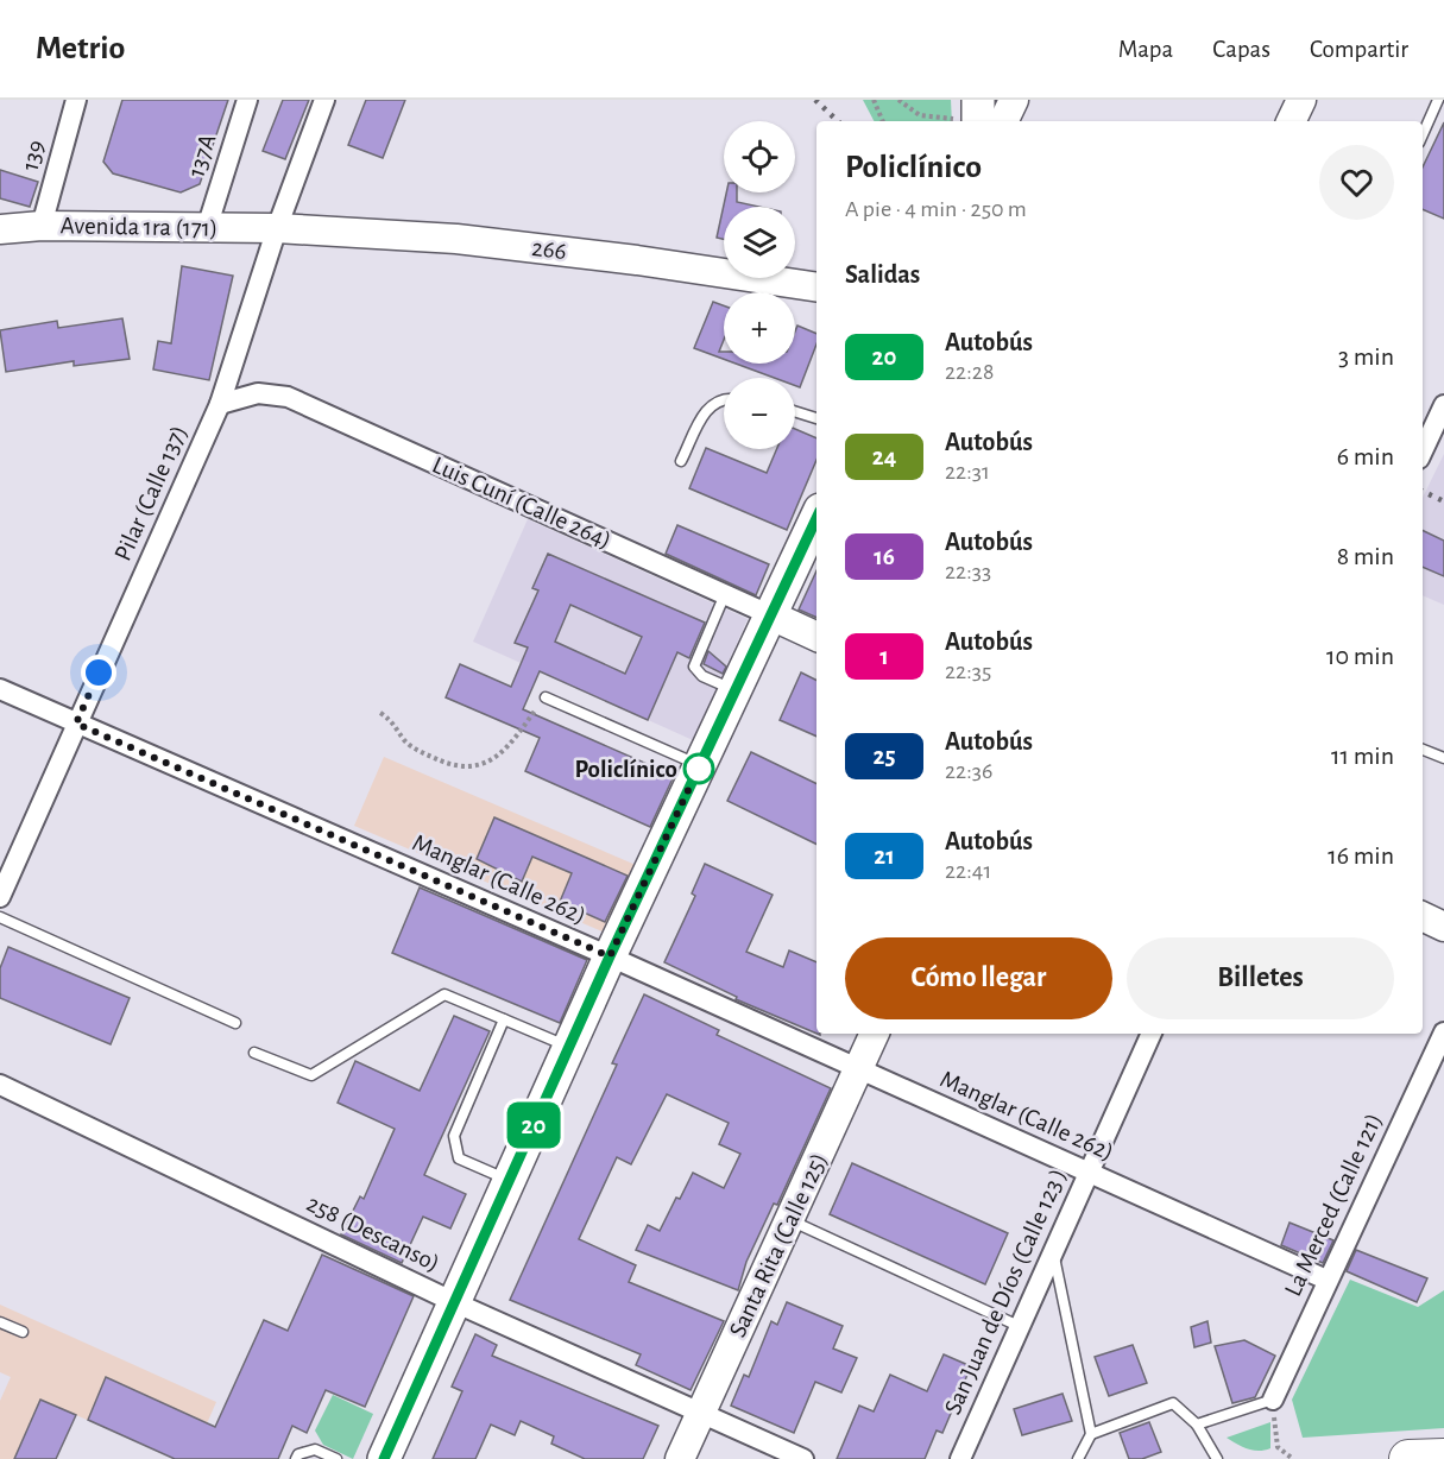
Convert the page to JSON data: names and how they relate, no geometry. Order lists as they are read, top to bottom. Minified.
{"streets":{"street":["139","137A","Avenida 1ra (171)","266","Pilar (Calle 137)","Luis Cuní (Calle 264)","Manglar (Calle 262)","La Merced (Calle 121)","258 (Descanso)","Santa Rita (Calle 125)","San Juan de Díos (Calle 123 )"]},"crossings":[["139","Avenida 1ra (171)"],["137A","Avenida 1ra (171)"],["Avenida 1ra (171)","266"],["Avenida 1ra (171)","Pilar (Calle 137)"],["266","Pilar (Calle 137)"],["Pilar (Calle 137)","Luis Cuní (Calle 264)"],["Pilar (Calle 137)","Manglar (Calle 262)"],["Manglar (Calle 262)","La Merced (Calle 121)"],["Manglar (Calle 262)","Santa Rita (Calle 125)"],["Manglar (Calle 262)","San Juan de Díos (Calle 123 )"],["258 (Descanso)","Santa Rita (Calle 125)"]],"places":["Policlínico"],"lines":["bus line 20"],"page":{"header":"Metrio","nav":["Mapa","Capas","Compartir"],"on_map":"20","map_buttons":["+","−"],"heading":[["Policlínico","A pie · 4 min · 250 m"],"Salidas"],"list":[{"mark":"20","name":"Autobús","note":"22:28","value":"3 min"},{"mark":"24","name":"Autobús","note":"22:31","value":"6 min"},{"mark":"16","name":"Autobús","note":"22:33","value":"8 min"},{"mark":"1","name":"Autobús","note":"22:35","value":"10 min"},{"mark":"25","name":"Autobús","note":"22:36","value":"11 min"},{"mark":"21","name":"Autobús","note":"22:41","value":"16 min"}],"buttons":["Cómo llegar","Billetes"]}}
